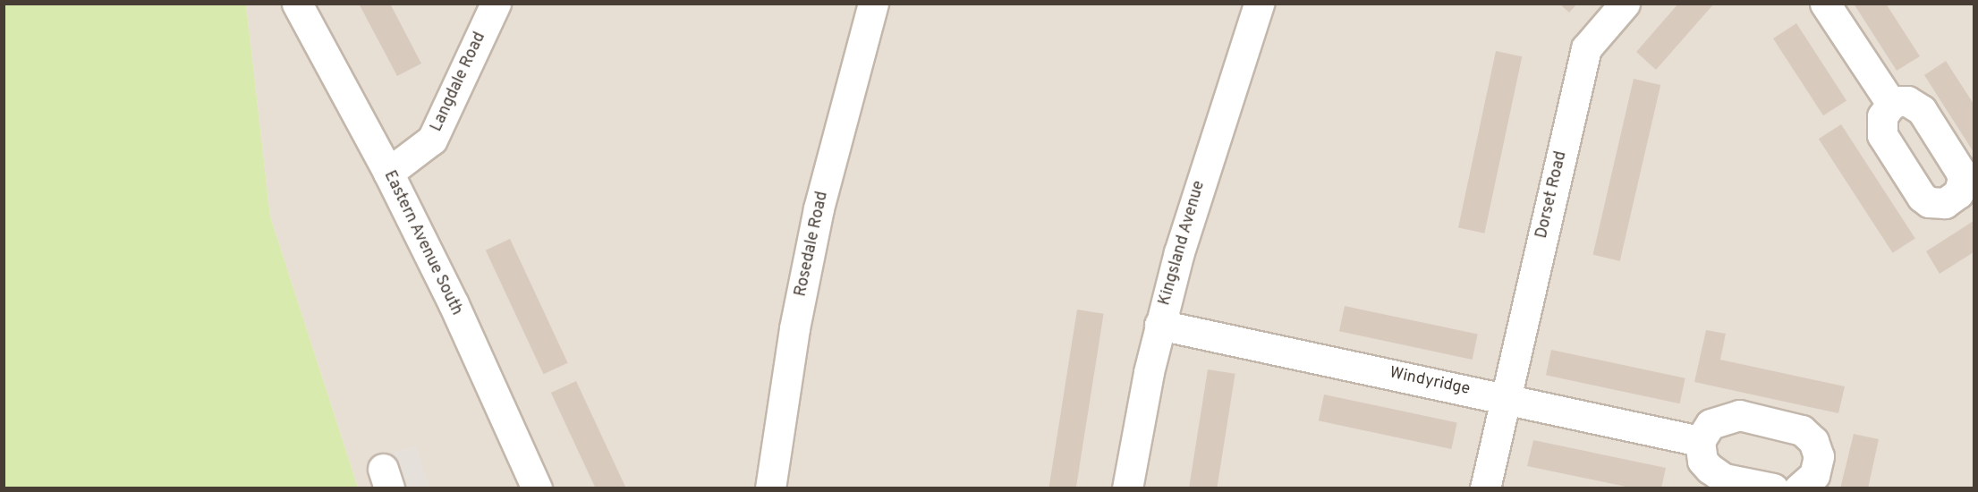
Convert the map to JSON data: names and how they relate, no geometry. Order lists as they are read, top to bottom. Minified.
{"streets":{"street":["Langdale Road","Dorset Road","Eastern Avenue South","Kingsland Avenue","Rosedale Road","Windyridge"]},"crossings":[["Langdale Road","Eastern Avenue South"],["Dorset Road","Windyridge"],["Kingsland Avenue","Windyridge"]]}
